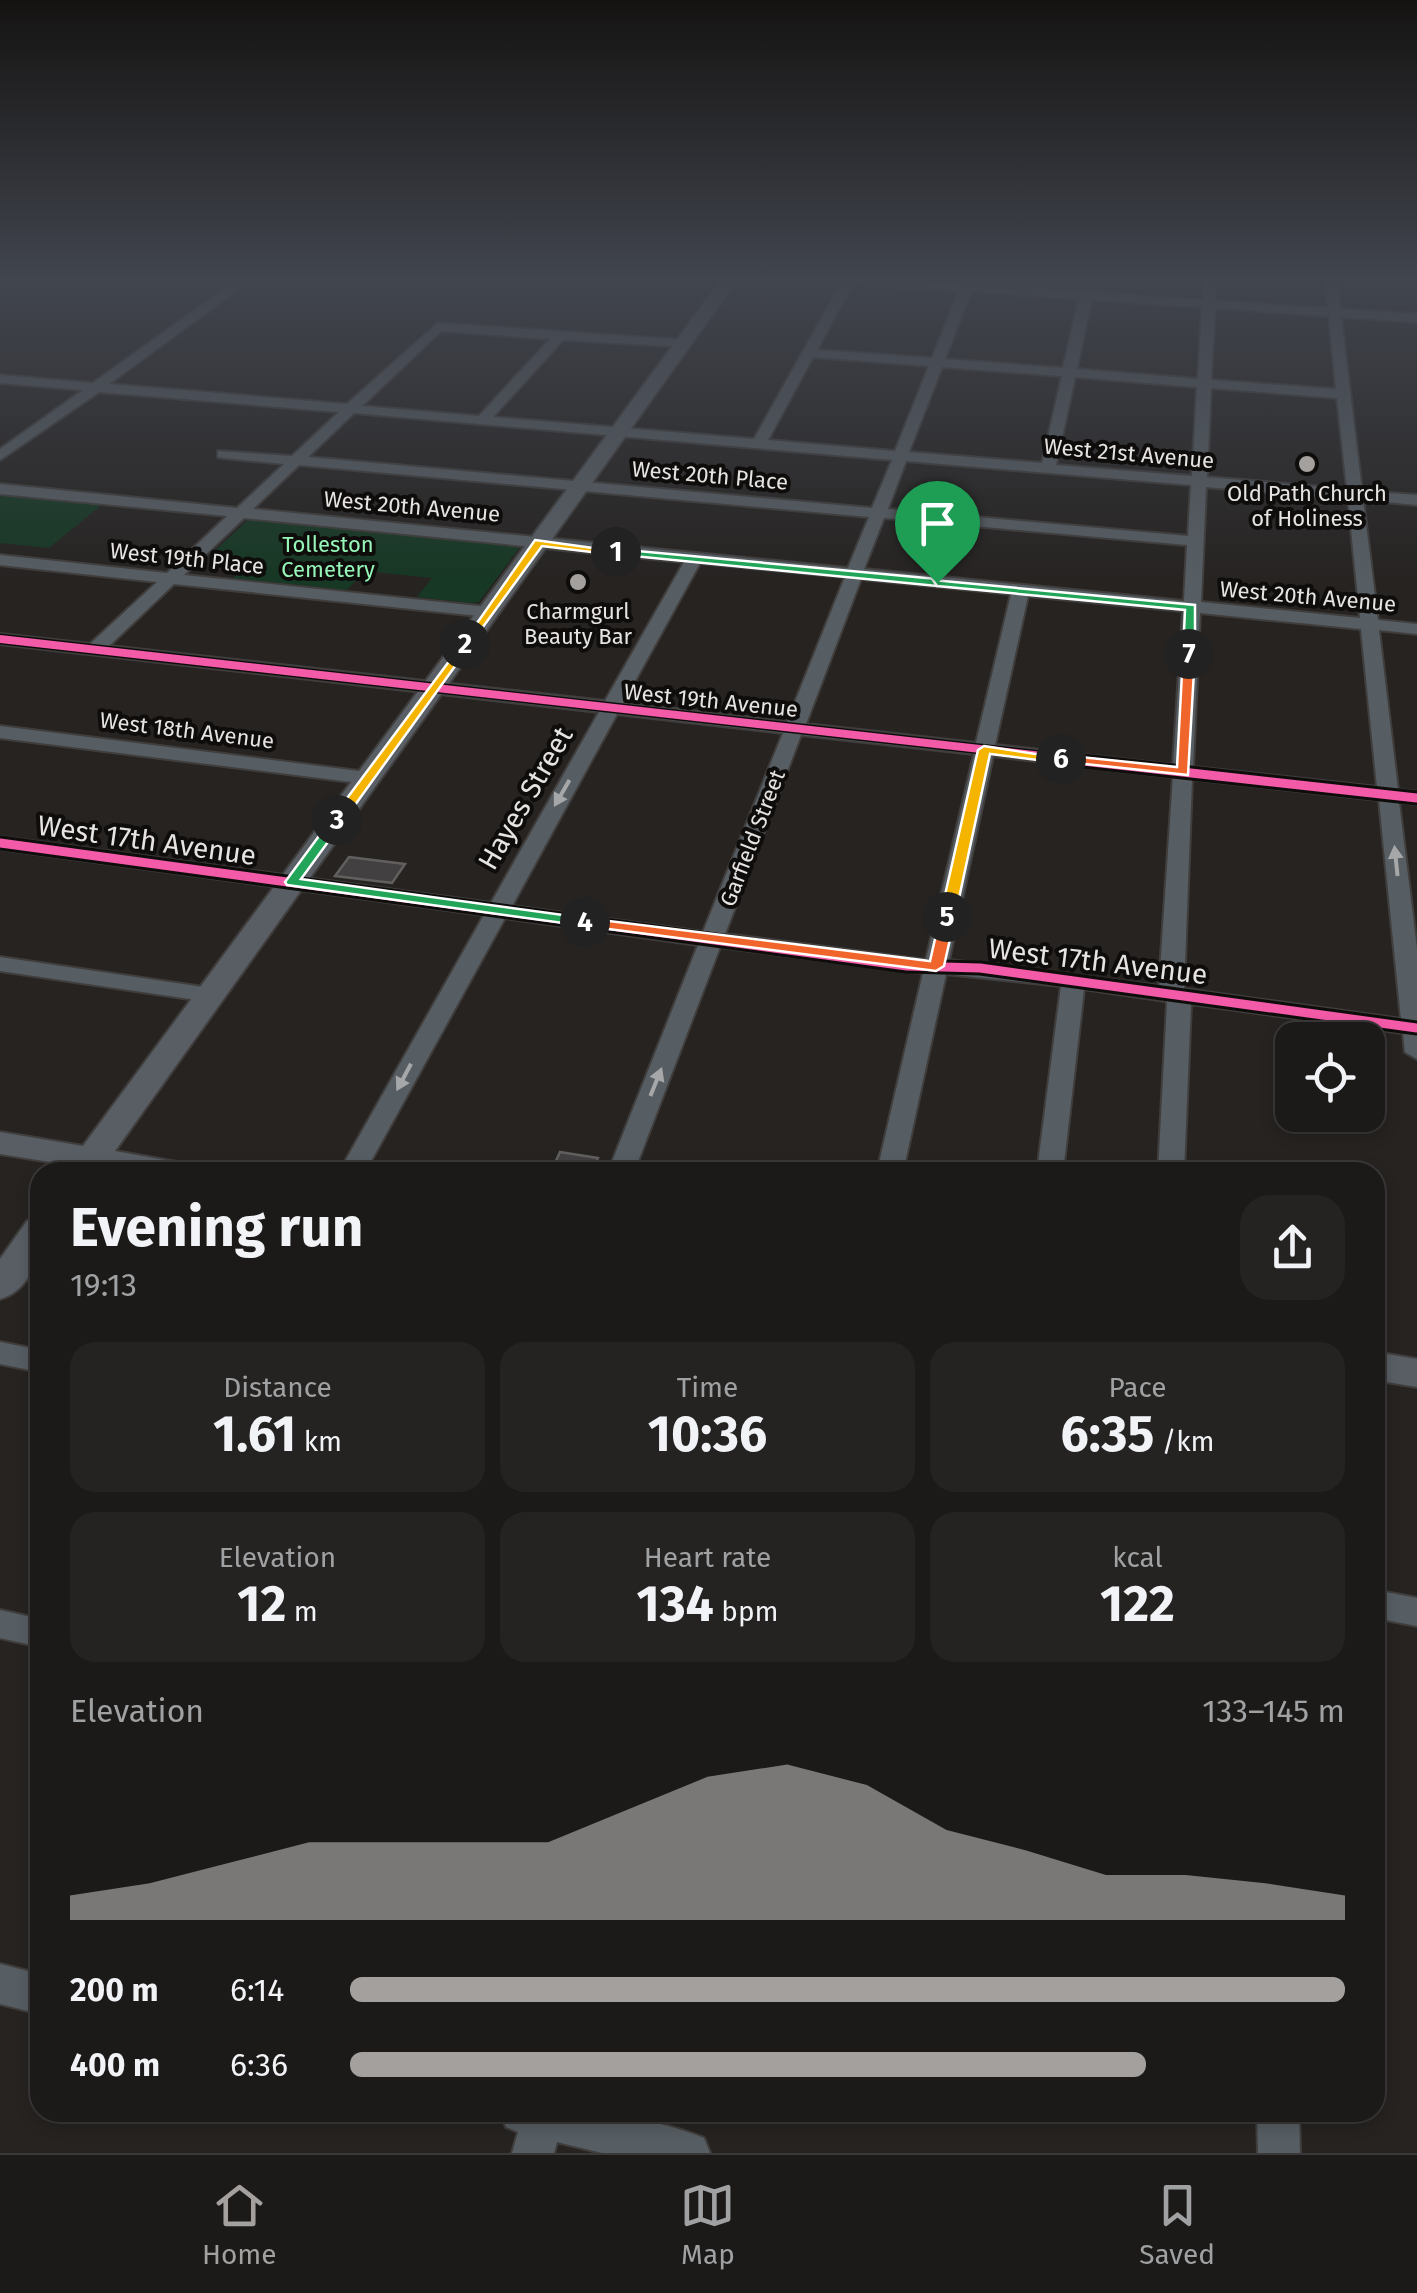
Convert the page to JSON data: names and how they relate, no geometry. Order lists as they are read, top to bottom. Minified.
{"streets":{"street":["West 21st Avenue","West 20th Place","West 20th Avenue","West 19th Place","West 19th Avenue","West 18th Avenue","Hayes Street","Garfield Street","West 17th Avenue"]},"crossings":[["West 21st Avenue","Garfield Street"],["West 20th Place","Garfield Street"],["West 20th Avenue","Hayes Street"],["West 20th Avenue","Garfield Street"],["West 19th Avenue","Hayes Street"],["West 19th Avenue","Garfield Street"],["Hayes Street","West 17th Avenue"],["Garfield Street","West 17th Avenue"]],"one_way":["Hayes Street"],"parks":["Tolleston Cemetery"],"places":["Old Path Church of Holiness","Charmgurl Beauty Bar"],"page":{"pins":["1","2","7","6","3","5","4"],"heading":["Evening run","19:13"],"stats":[["Distance","1.61 km"],["Time","10:36"],["Pace","6:35 /km"],["Elevation","12 m"],["Heart rate","134 bpm"],["kcal","122"]],"chart":["Elevation","133–145 m"],"list":[{"name":"200 m","note":"6:14"},{"name":"400 m","note":"6:36"}],"tabs":["Home","Map","Saved"]}}
